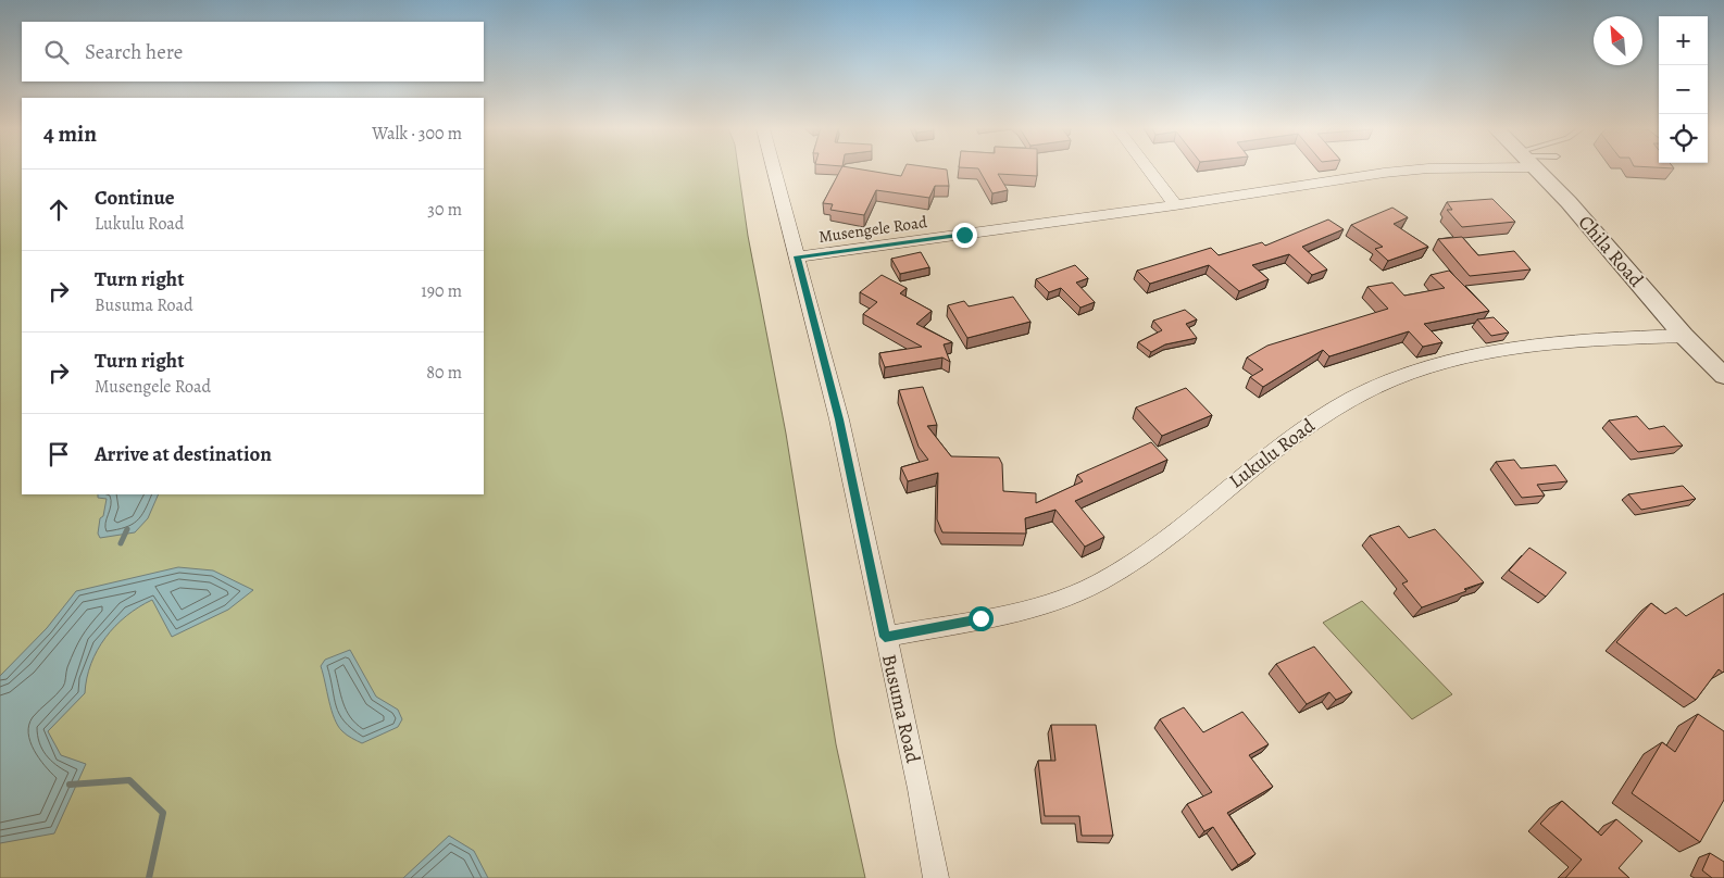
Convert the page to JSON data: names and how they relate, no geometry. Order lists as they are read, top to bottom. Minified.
{"streets":{"street":["Musengele Road","Chila Road","Lukulu Road","Busuma Road"]},"crossings":[["Musengele Road","Busuma Road"],["Chila Road","Lukulu Road"],["Lukulu Road","Busuma Road"]],"north":"top left","page":{"map_buttons":["+","−"],"search":"Search here","heading":["4 min","Walk · 300 m"],"list":[["Continue","Lukulu Road","30 m"],["Turn right","Busuma Road","190 m"],["Turn right","Musengele Road","80 m"],"Arrive at destination"]}}
